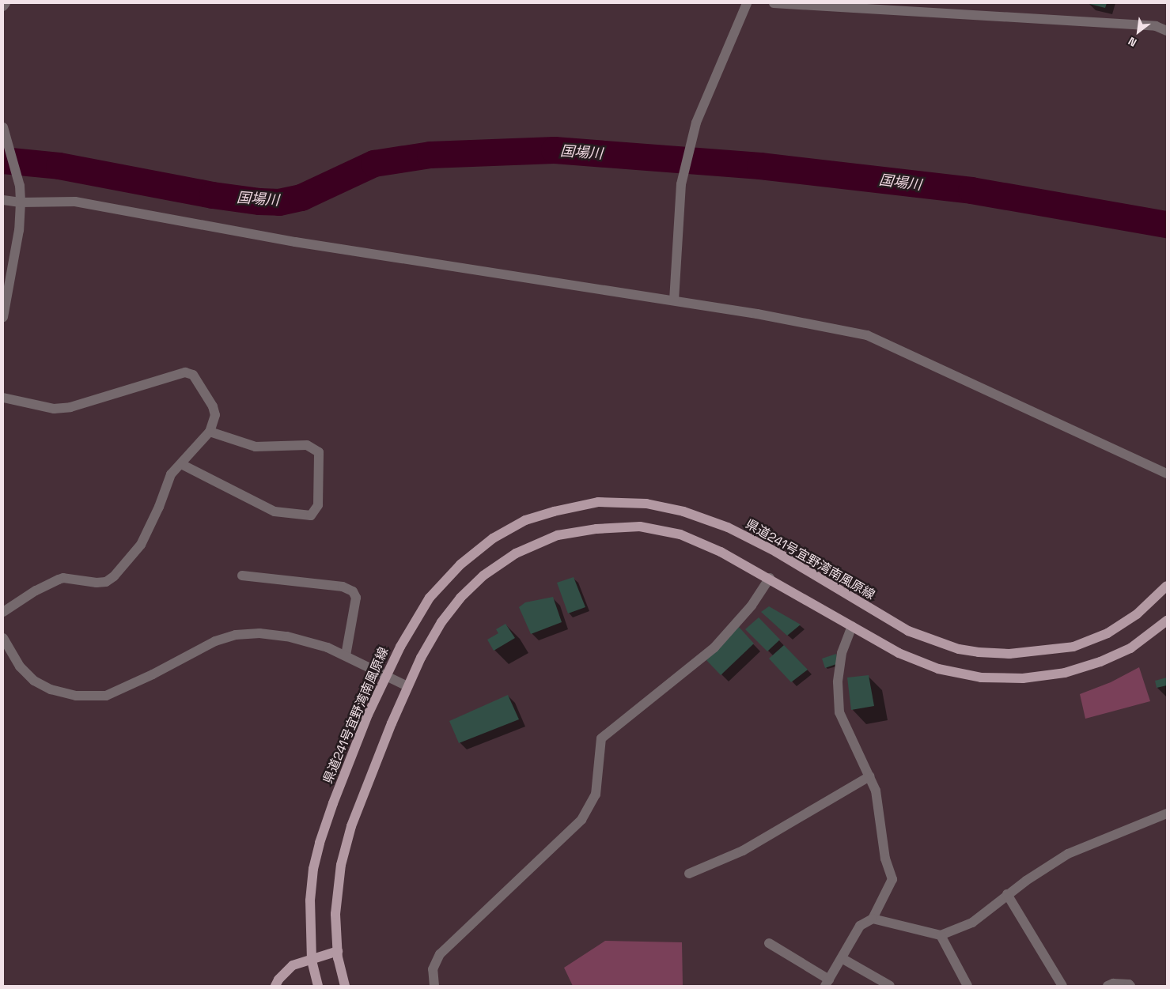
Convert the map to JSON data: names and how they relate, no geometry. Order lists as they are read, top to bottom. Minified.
{"streets":{"main road":["県道241号宜野湾南風原線"]},"water":["国場川"],"north":"bottom left"}
